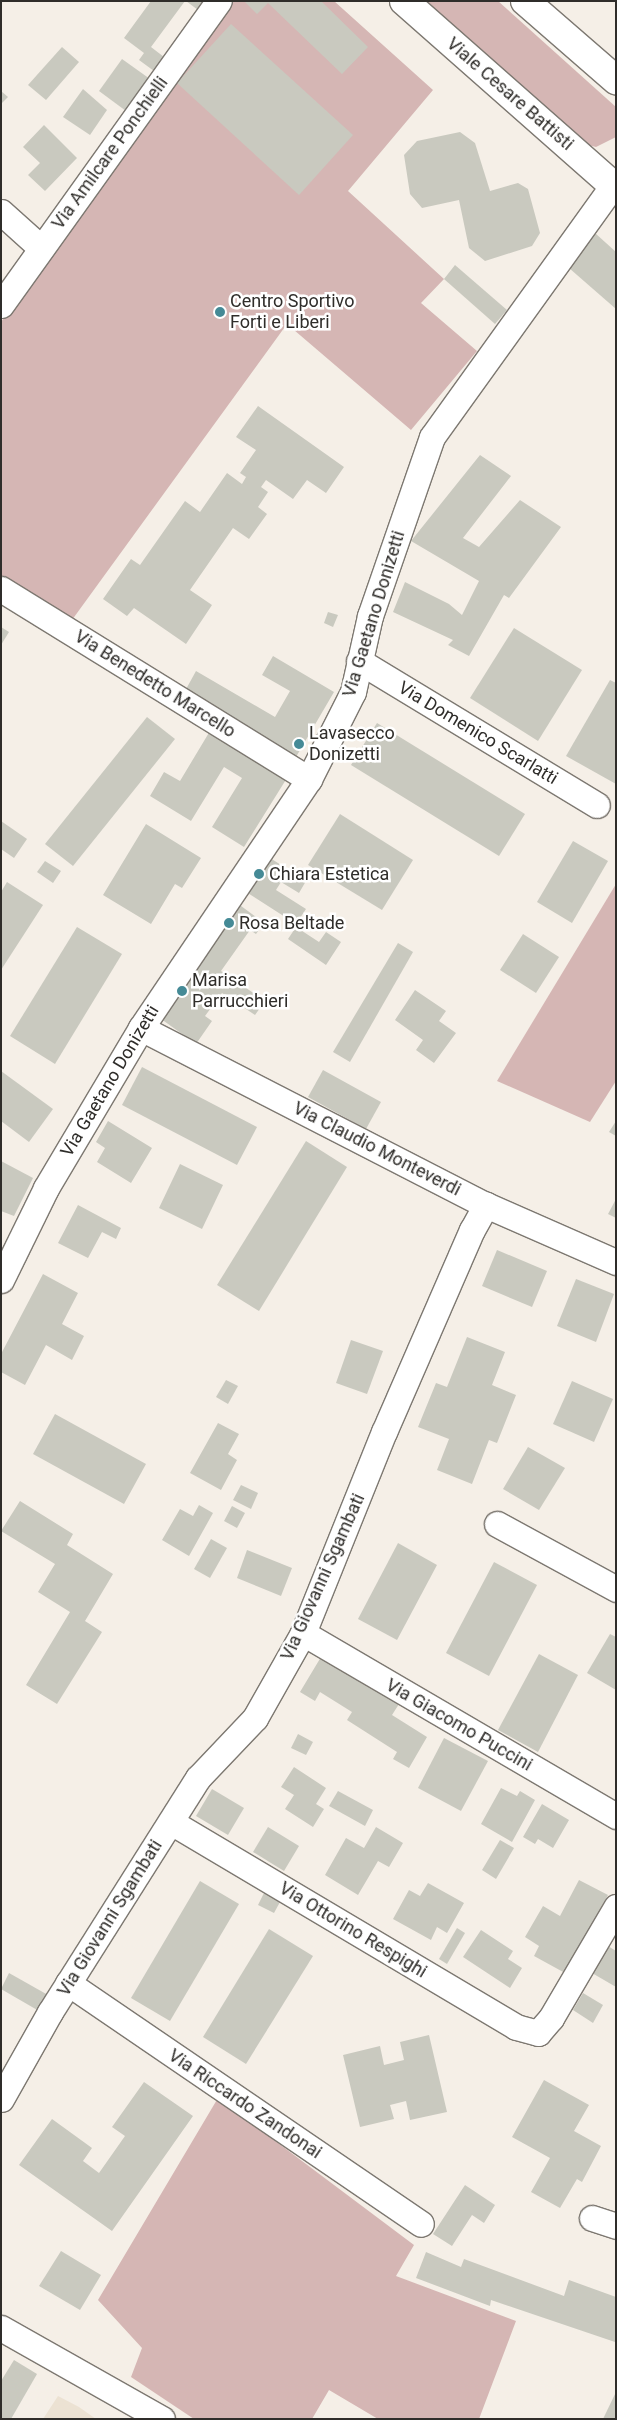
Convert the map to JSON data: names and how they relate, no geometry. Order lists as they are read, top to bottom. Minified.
{"streets":{"main road":["Viale Cesare Battisti"],"street":["Via Amilcare Ponchielli","Via Gaetano Donizetti","Via Benedetto Marcello","Via Domenico Scarlatti","Via Claudio Monteverdi","Via Giovanni Sgambati","Via Giacomo Puccini","Via Ottorino Respighi","Via Riccardo Zandonai"]},"crossings":[["Viale Cesare Battisti","Via Gaetano Donizetti"],["Via Gaetano Donizetti","Via Benedetto Marcello"],["Via Gaetano Donizetti","Via Domenico Scarlatti"],["Via Gaetano Donizetti","Via Claudio Monteverdi"],["Via Claudio Monteverdi","Via Giovanni Sgambati"],["Via Giovanni Sgambati","Via Giacomo Puccini"],["Via Giovanni Sgambati","Via Ottorino Respighi"],["Via Giovanni Sgambati","Via Riccardo Zandonai"]],"places":["Centro Sportivo Forti e Liberi","Lavasecco Donizetti","Chiara Estetica","Rosa Beltade","Marisa Parrucchieri"]}
